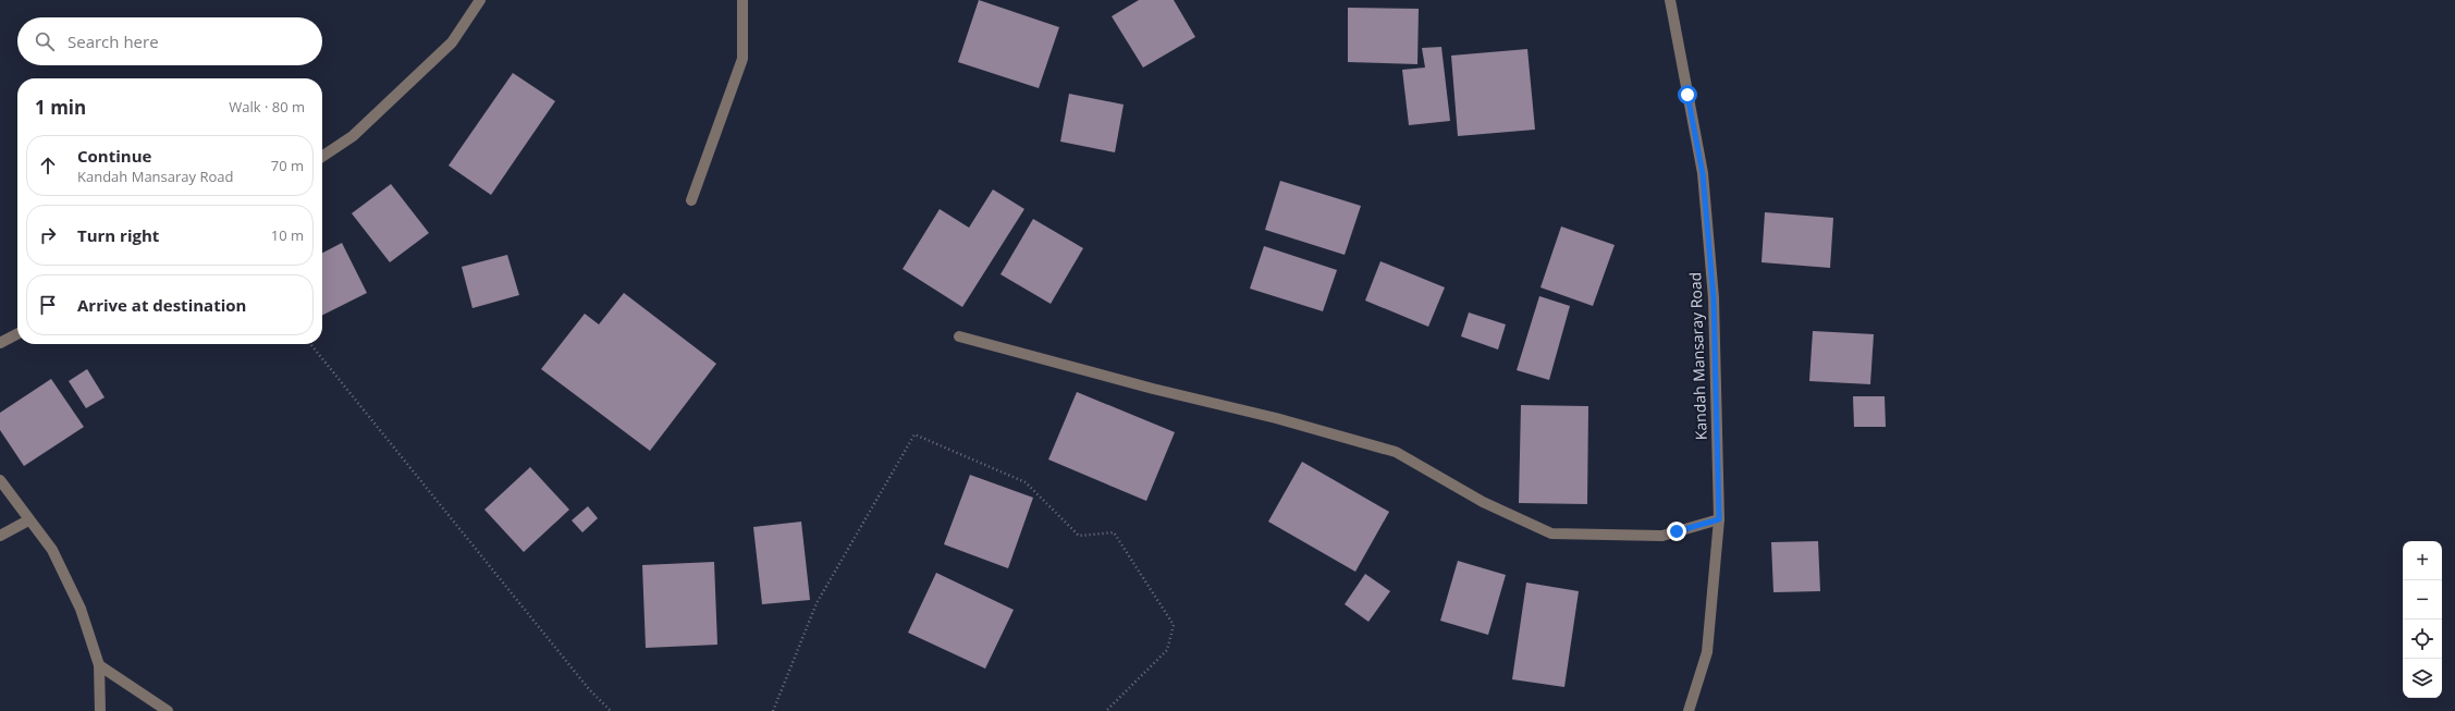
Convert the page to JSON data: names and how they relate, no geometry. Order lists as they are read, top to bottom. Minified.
{"streets":{"street":["Kandah Mansaray Road"]},"page":{"search":"Search here","heading":["1 min","Walk · 80 m"],"list":[["Continue","Kandah Mansaray Road","70 m"],["Turn right","10 m"],"Arrive at destination"],"map_buttons":["+","−"]}}
